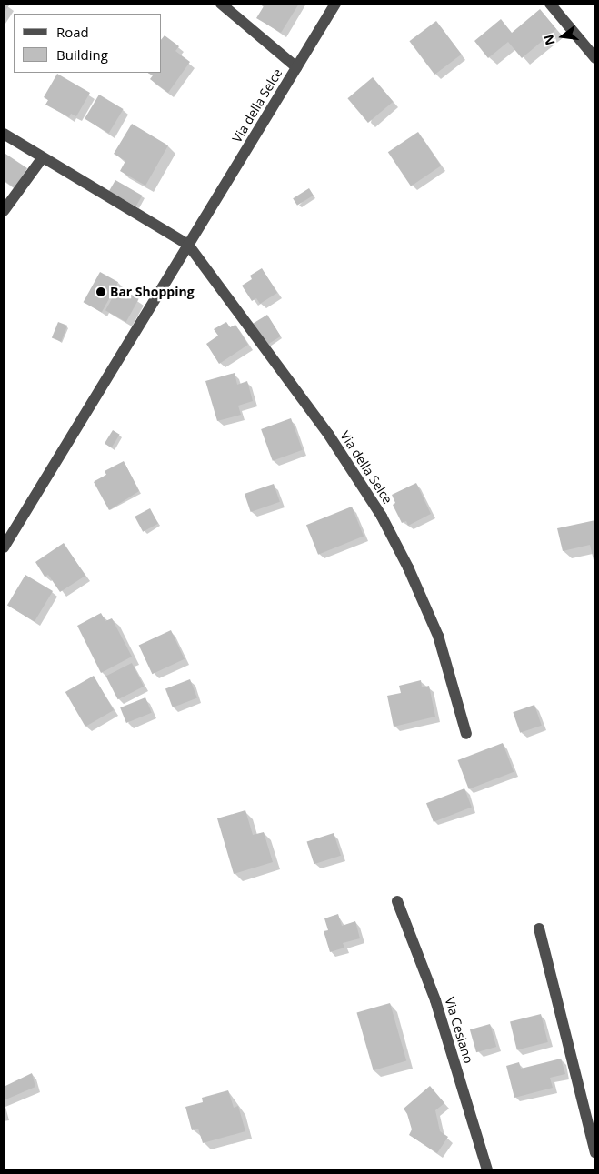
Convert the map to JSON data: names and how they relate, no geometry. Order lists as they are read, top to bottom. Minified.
{"streets":{"street":["Via della Selce","Via Cesiano"]},"places":["Bar Shopping"],"legend":["Road","Building"],"north":"left"}
